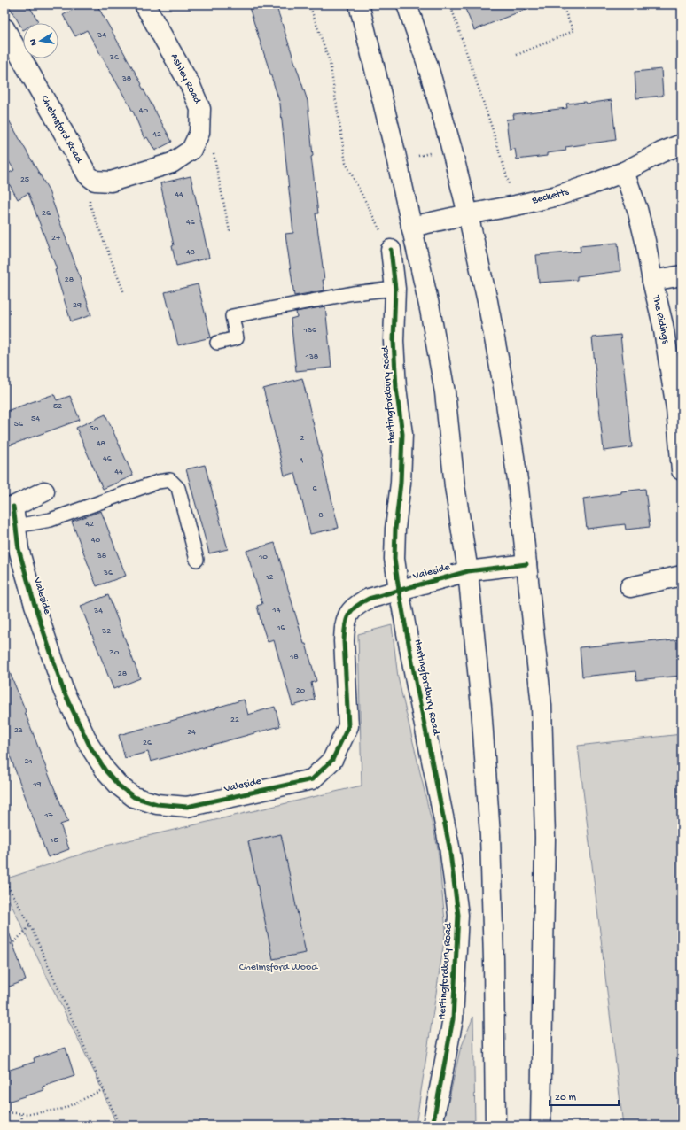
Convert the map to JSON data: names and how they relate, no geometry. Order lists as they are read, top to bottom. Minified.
{"streets":{"main road":["Ashley Road","Chelmsford Road","Becketts","The Ridings","Hertingfordbury Road","Valeside"]},"crossings":[["Ashley Road","Chelmsford Road"],["Becketts","The Ridings"],["Hertingfordbury Road","Valeside"]],"parks":["Chelmsford Wood"],"house_numbers":["34","36","38","40","42","25","44","26","46","27","48","28","29","136","138","52","54","56","50","2","48","46","4","44","6","8","42","40","38","10","36","12","14","34","16","32","30","18","28","20","22","23","24","26","21","19","17","15"],"scale_bar":"20 m","north":"left"}
